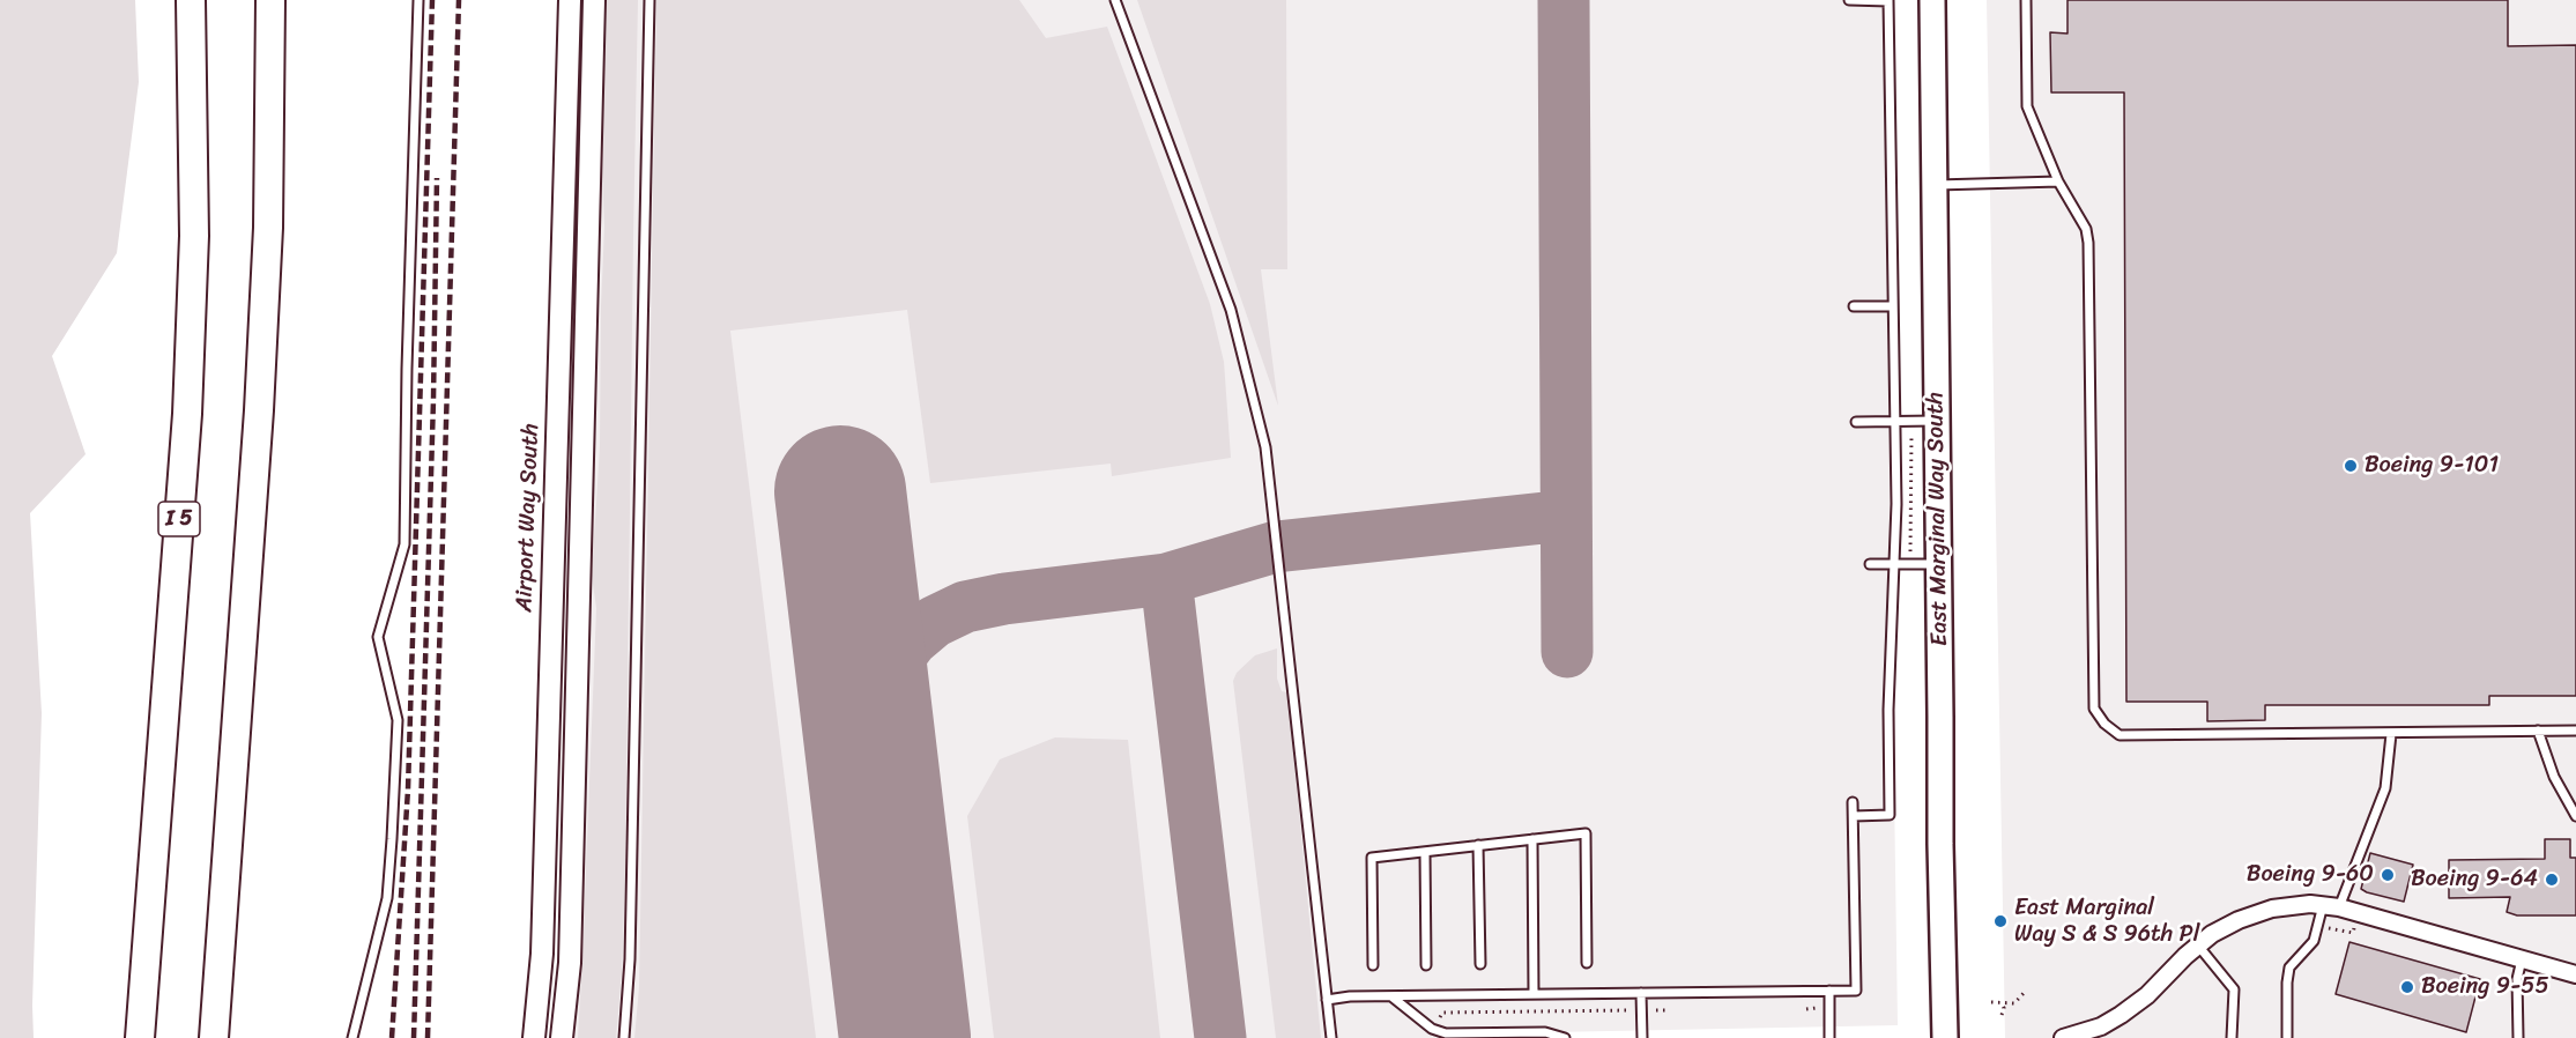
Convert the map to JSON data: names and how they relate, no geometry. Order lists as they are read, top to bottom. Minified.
{"streets":{"highway":["I 5"],"main road":["Airport Way South","East Marginal Way South"]},"places":["Boeing 9-101","Boeing 9-60","Boeing 9-64","East Marginal Way S & S 96th Pl","Boeing 9-55"]}
